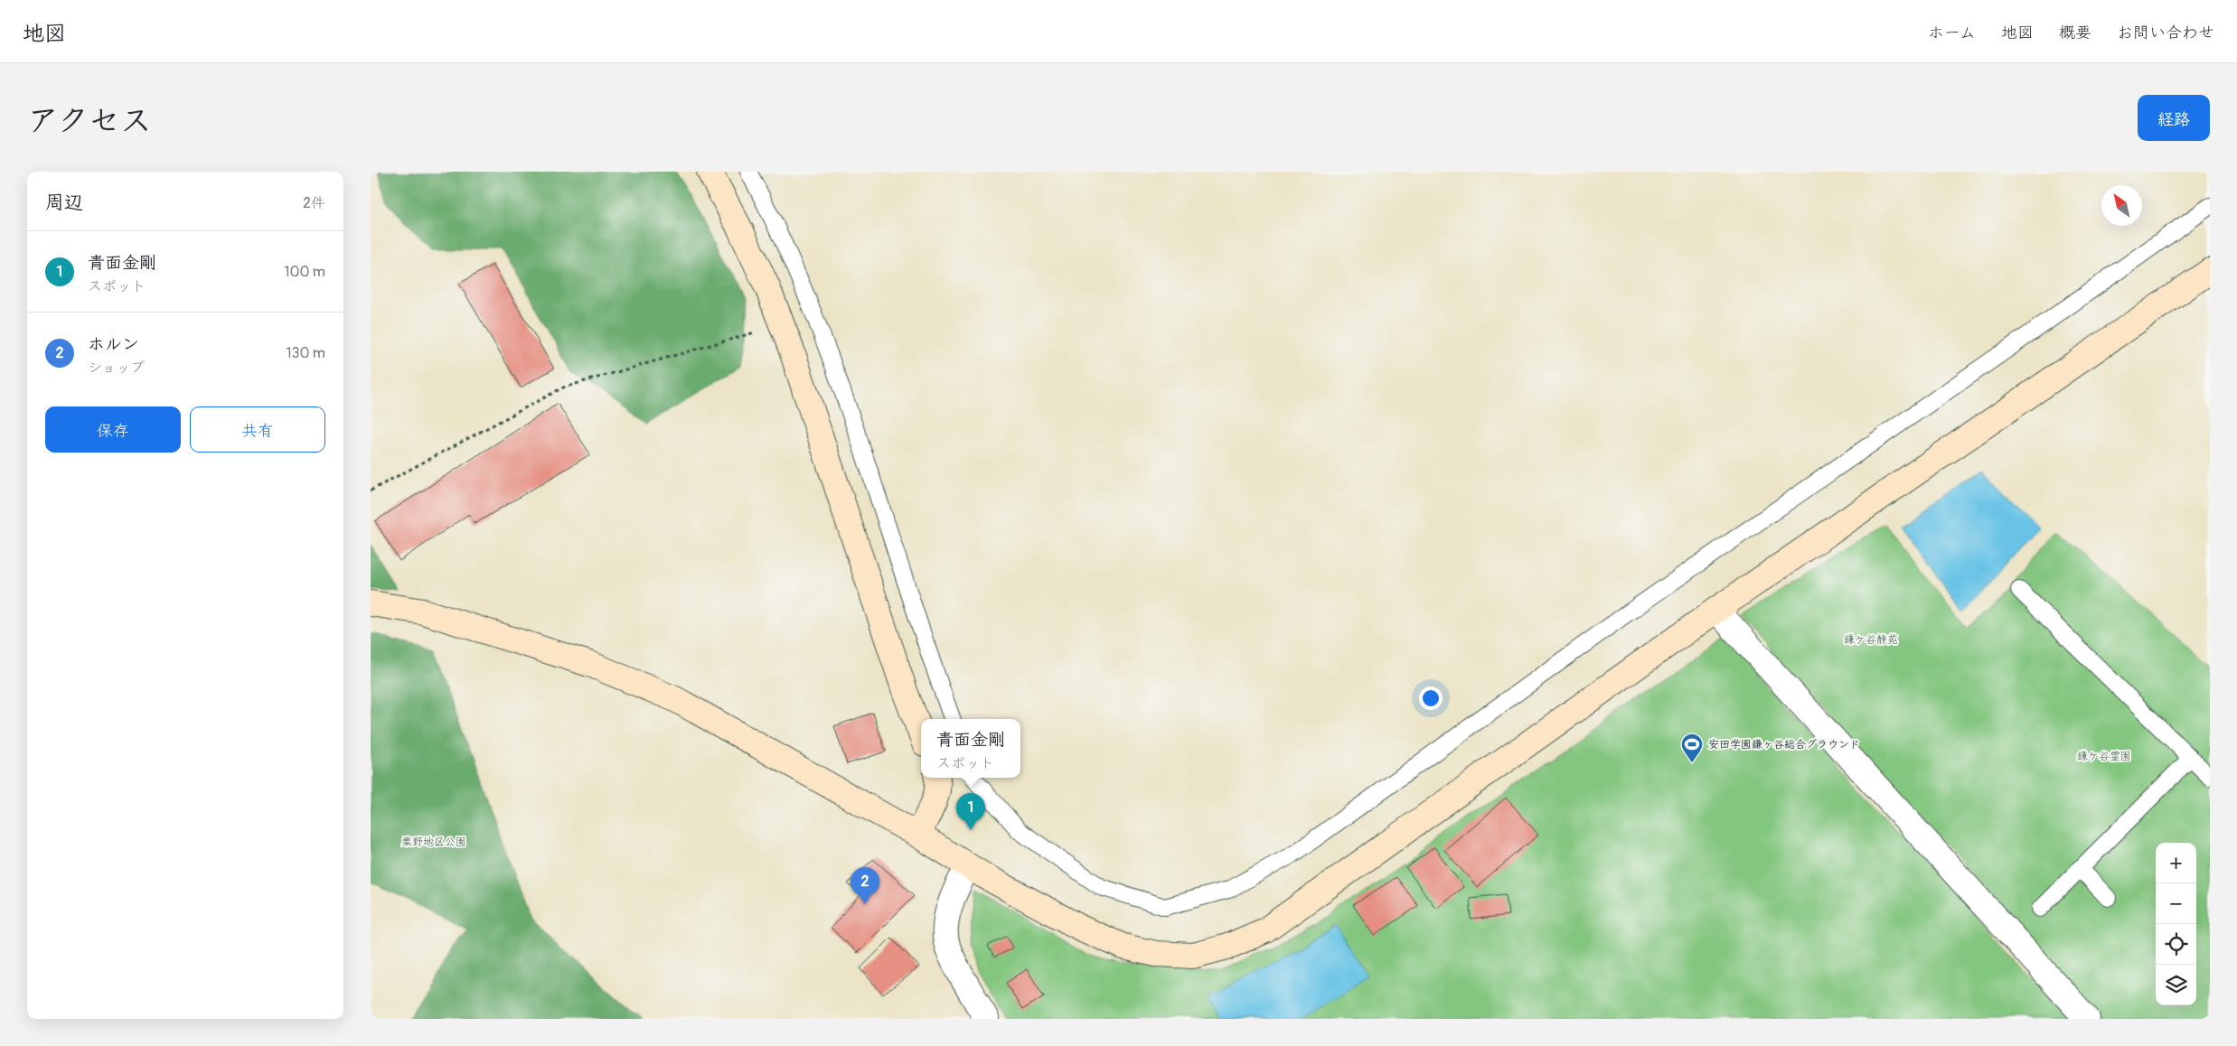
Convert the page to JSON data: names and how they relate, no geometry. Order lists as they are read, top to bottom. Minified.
{"parks":["鎌ケ谷静苑","鎌ケ谷霊園","粟野地区公園"],"places":{"sports":["安田学園鎌ヶ谷総合グラウンド"]},"north":"top left","page":{"header":"地図","nav":["ホーム","地図","概要","お問い合わせ"],"title":"アクセス","buttons":["経路",["保存","共有"]],"heading":["周辺","2件"],"list":[{"mark":"1","name":"青面金剛","note":"スポット","value":"100 m"},{"mark":"2","name":"ホルン","note":"ショップ","value":"130 m"}],"popup":["青面金剛","スポット"],"pins":["1","2"],"map_buttons":["+","−"]}}
